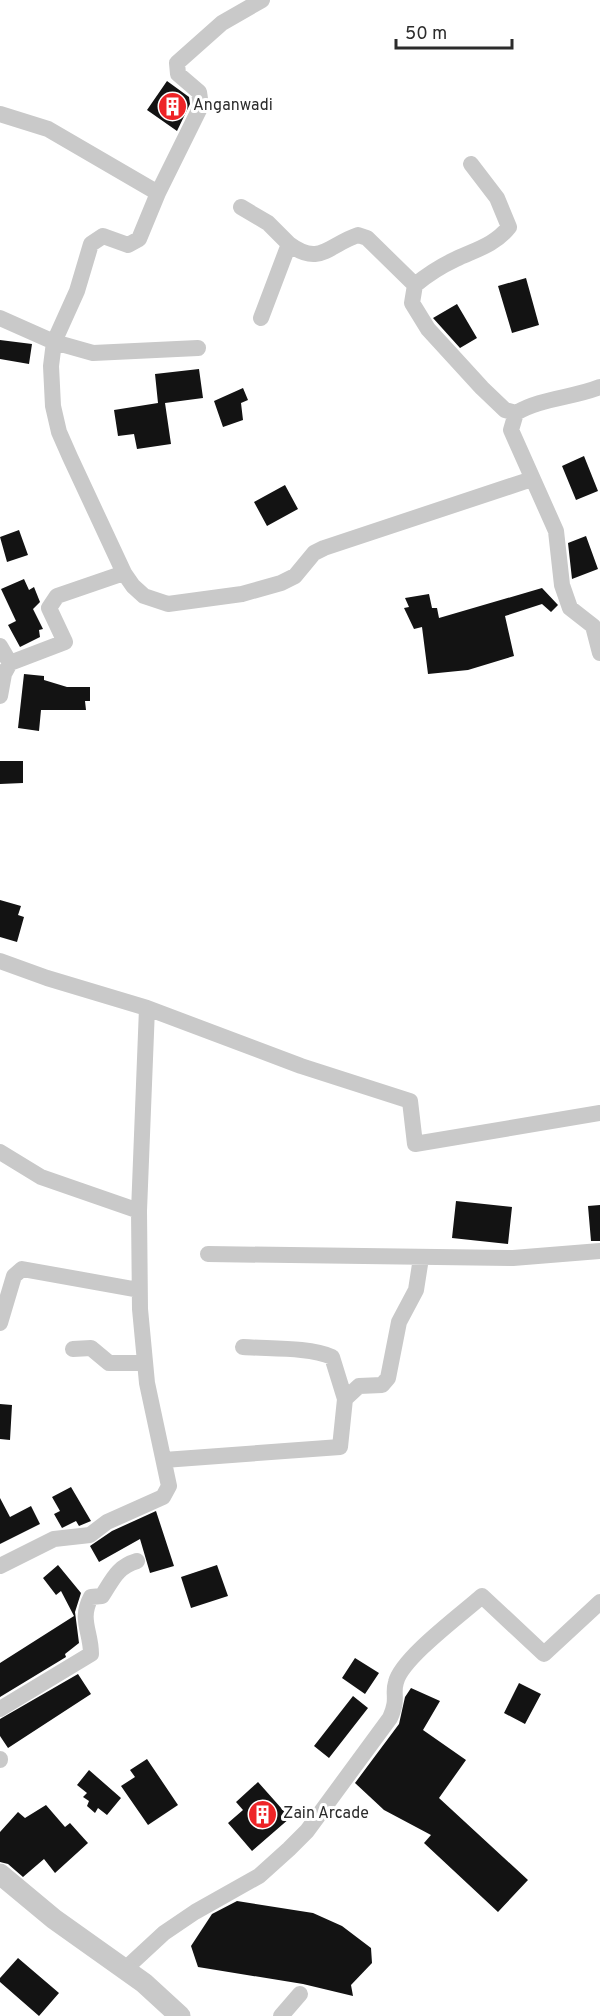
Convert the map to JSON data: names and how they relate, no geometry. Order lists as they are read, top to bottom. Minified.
{"places":{"building":["Anganwadi","Zain Arcade"]},"scale_bar":"50 m"}
